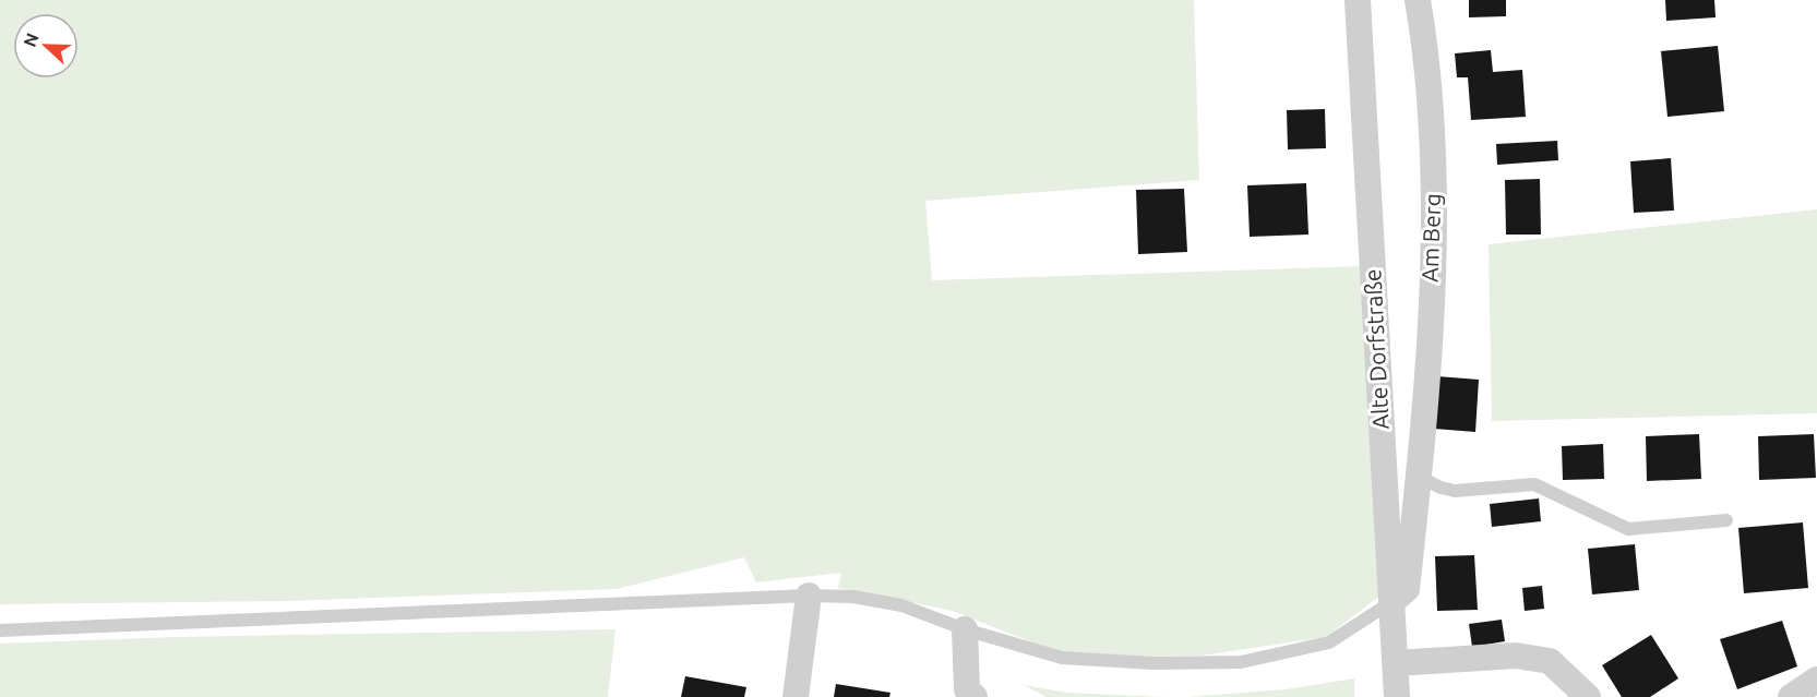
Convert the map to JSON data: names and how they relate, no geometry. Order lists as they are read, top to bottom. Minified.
{"streets":{"street":["Am Berg","Alte Dorfstraße"]},"crossings":[["Am Berg","Alte Dorfstraße"]],"north":"left"}
